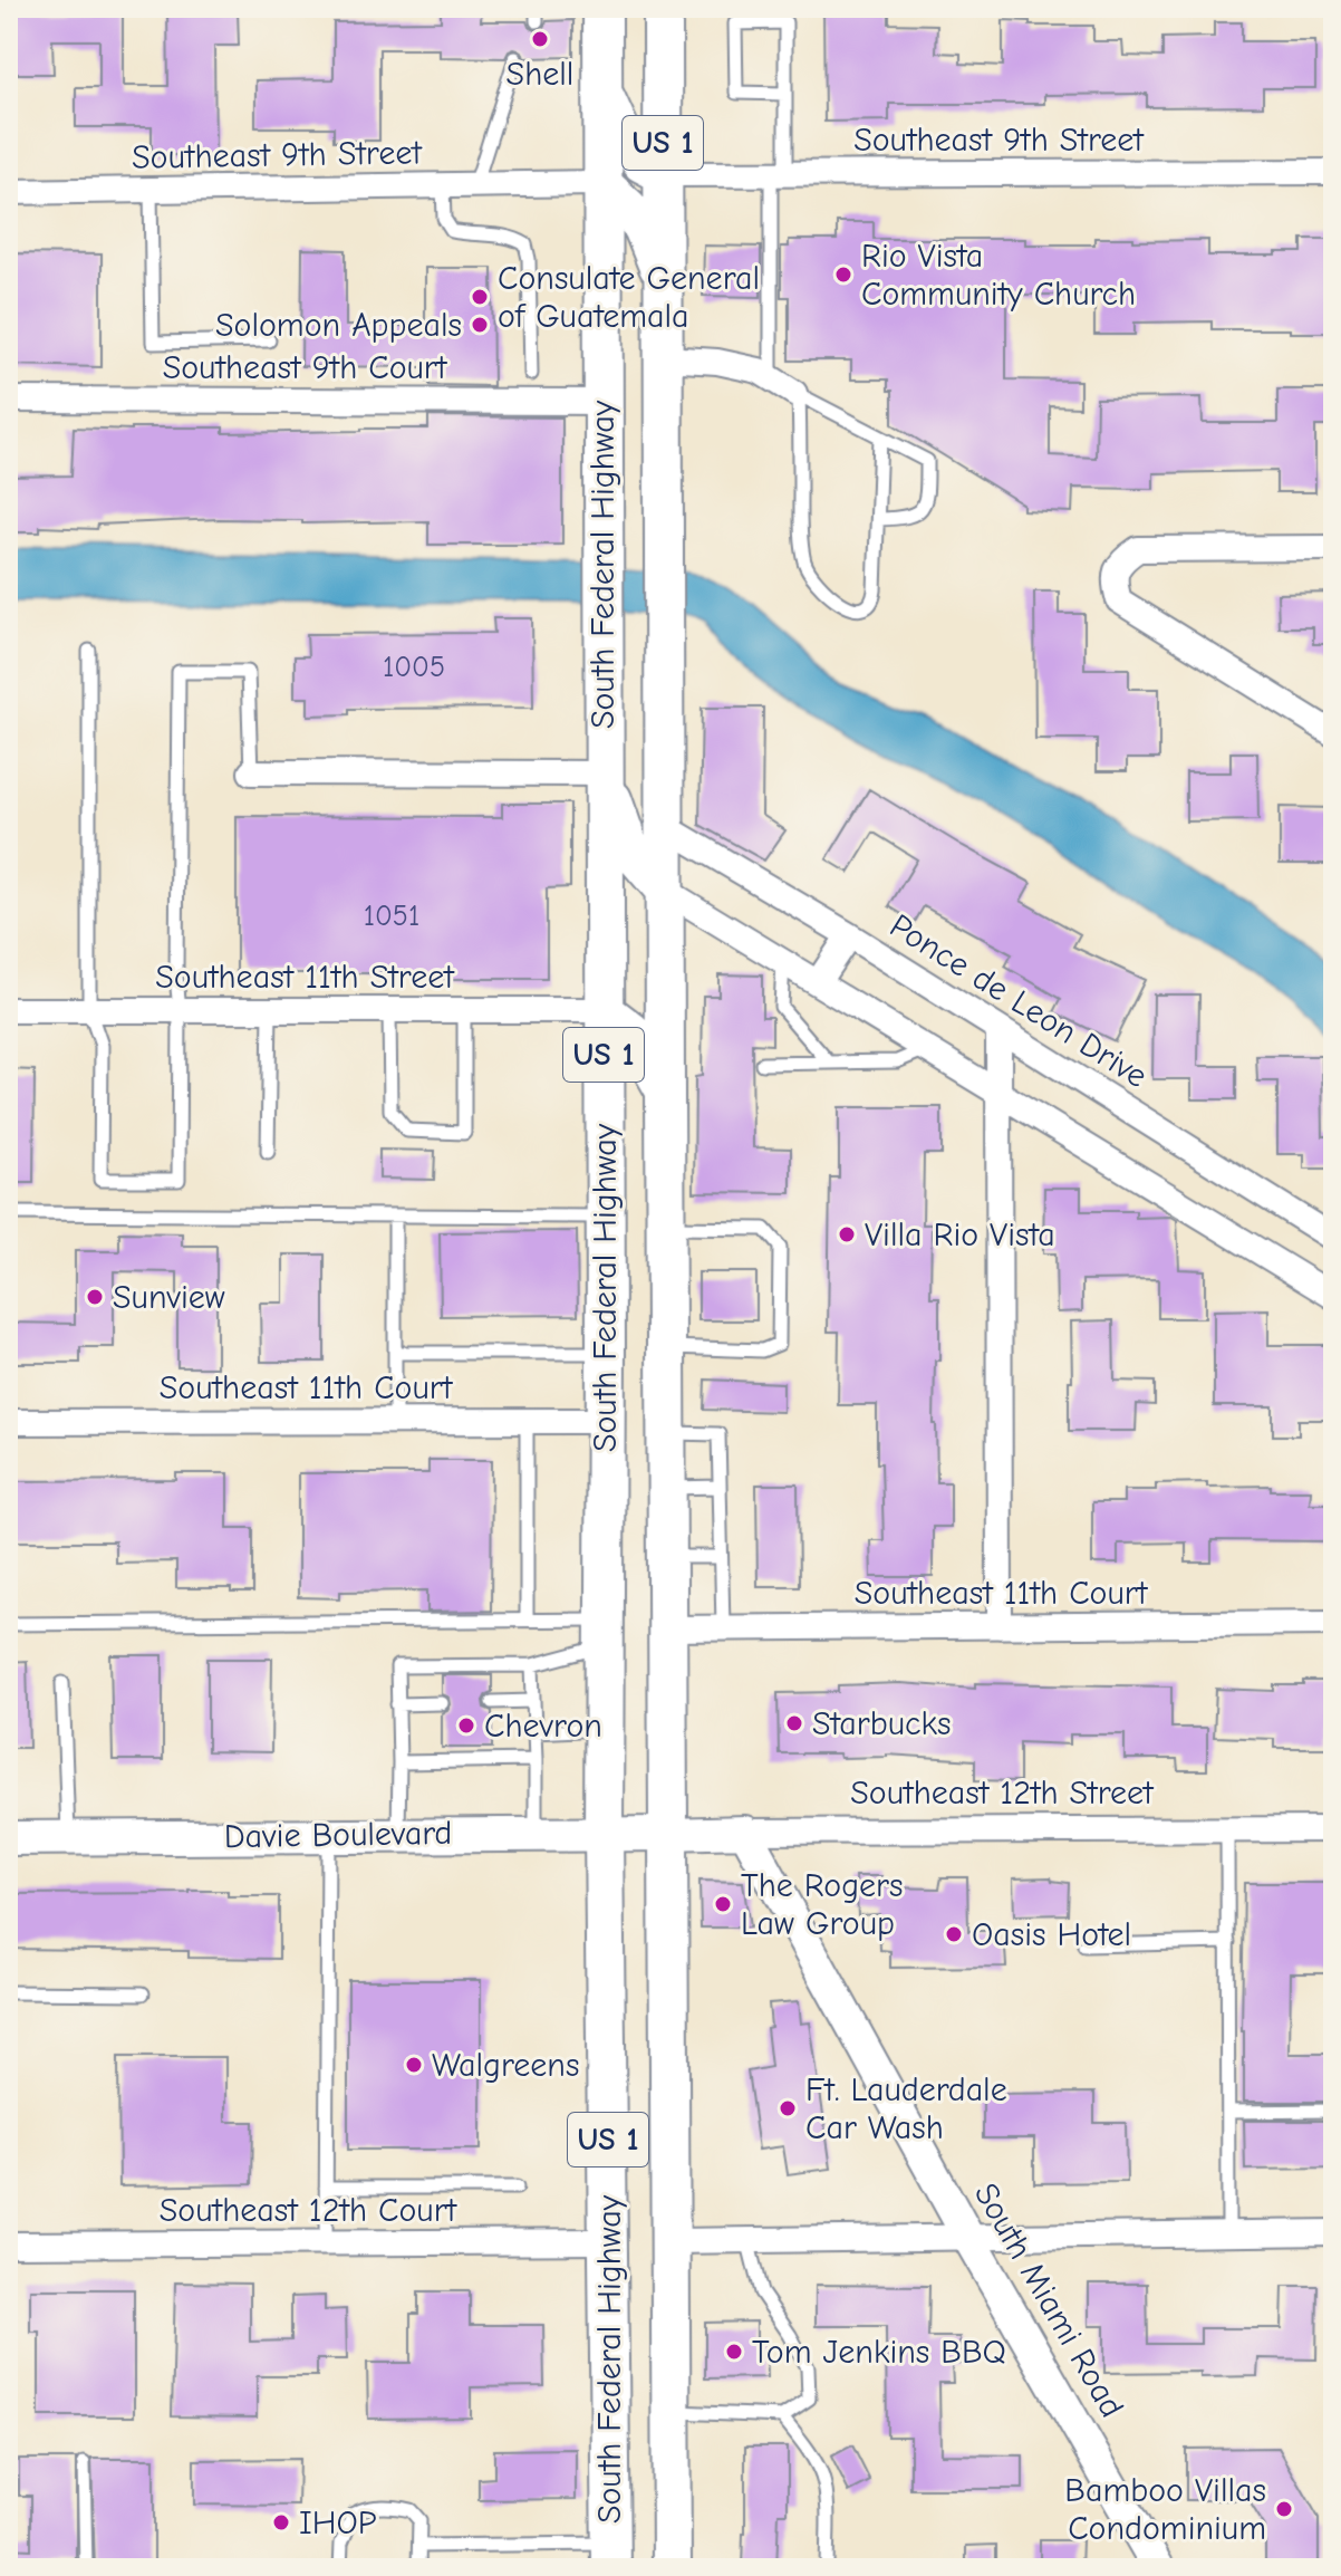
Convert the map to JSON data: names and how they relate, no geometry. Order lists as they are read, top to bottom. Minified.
{"streets":{"main road":["US 1","South Federal Highway","Davie Boulevard"],"street":["Southeast 9th Street","Southeast 9th Court","Southeast 11th Street","Ponce de Leon Drive","Southeast 11th Court","Southeast 12th Street","Southeast 12th Court","South Miami Road"]},"crossings":[["Southeast 9th Street","US 1"],["Southeast 9th Street","South Federal Highway"],["US 1","South Federal Highway"],["Southeast 9th Court","South Federal Highway"],["South Federal Highway","Southeast 11th Street"],["South Federal Highway","Ponce de Leon Drive"],["South Federal Highway","Southeast 11th Court"],["South Federal Highway","Southeast 12th Street"],["South Federal Highway","Davie Boulevard"],["South Federal Highway","Southeast 12th Court"],["Southeast 12th Street","Davie Boulevard"],["Southeast 12th Street","South Miami Road"]],"places":["Shell","Rio Vista Community Church","Consulate General of Guatemala","Solomon Appeals","Villa Rio Vista","Sunview","Starbucks","Chevron","The Rogers Law Group","Oasis Hotel","Walgreens","Ft. Lauderdale Car Wash","Tom Jenkins BBQ","Bamboo Villas Condominium","IHOP"],"house_numbers":["1005","1051"]}
